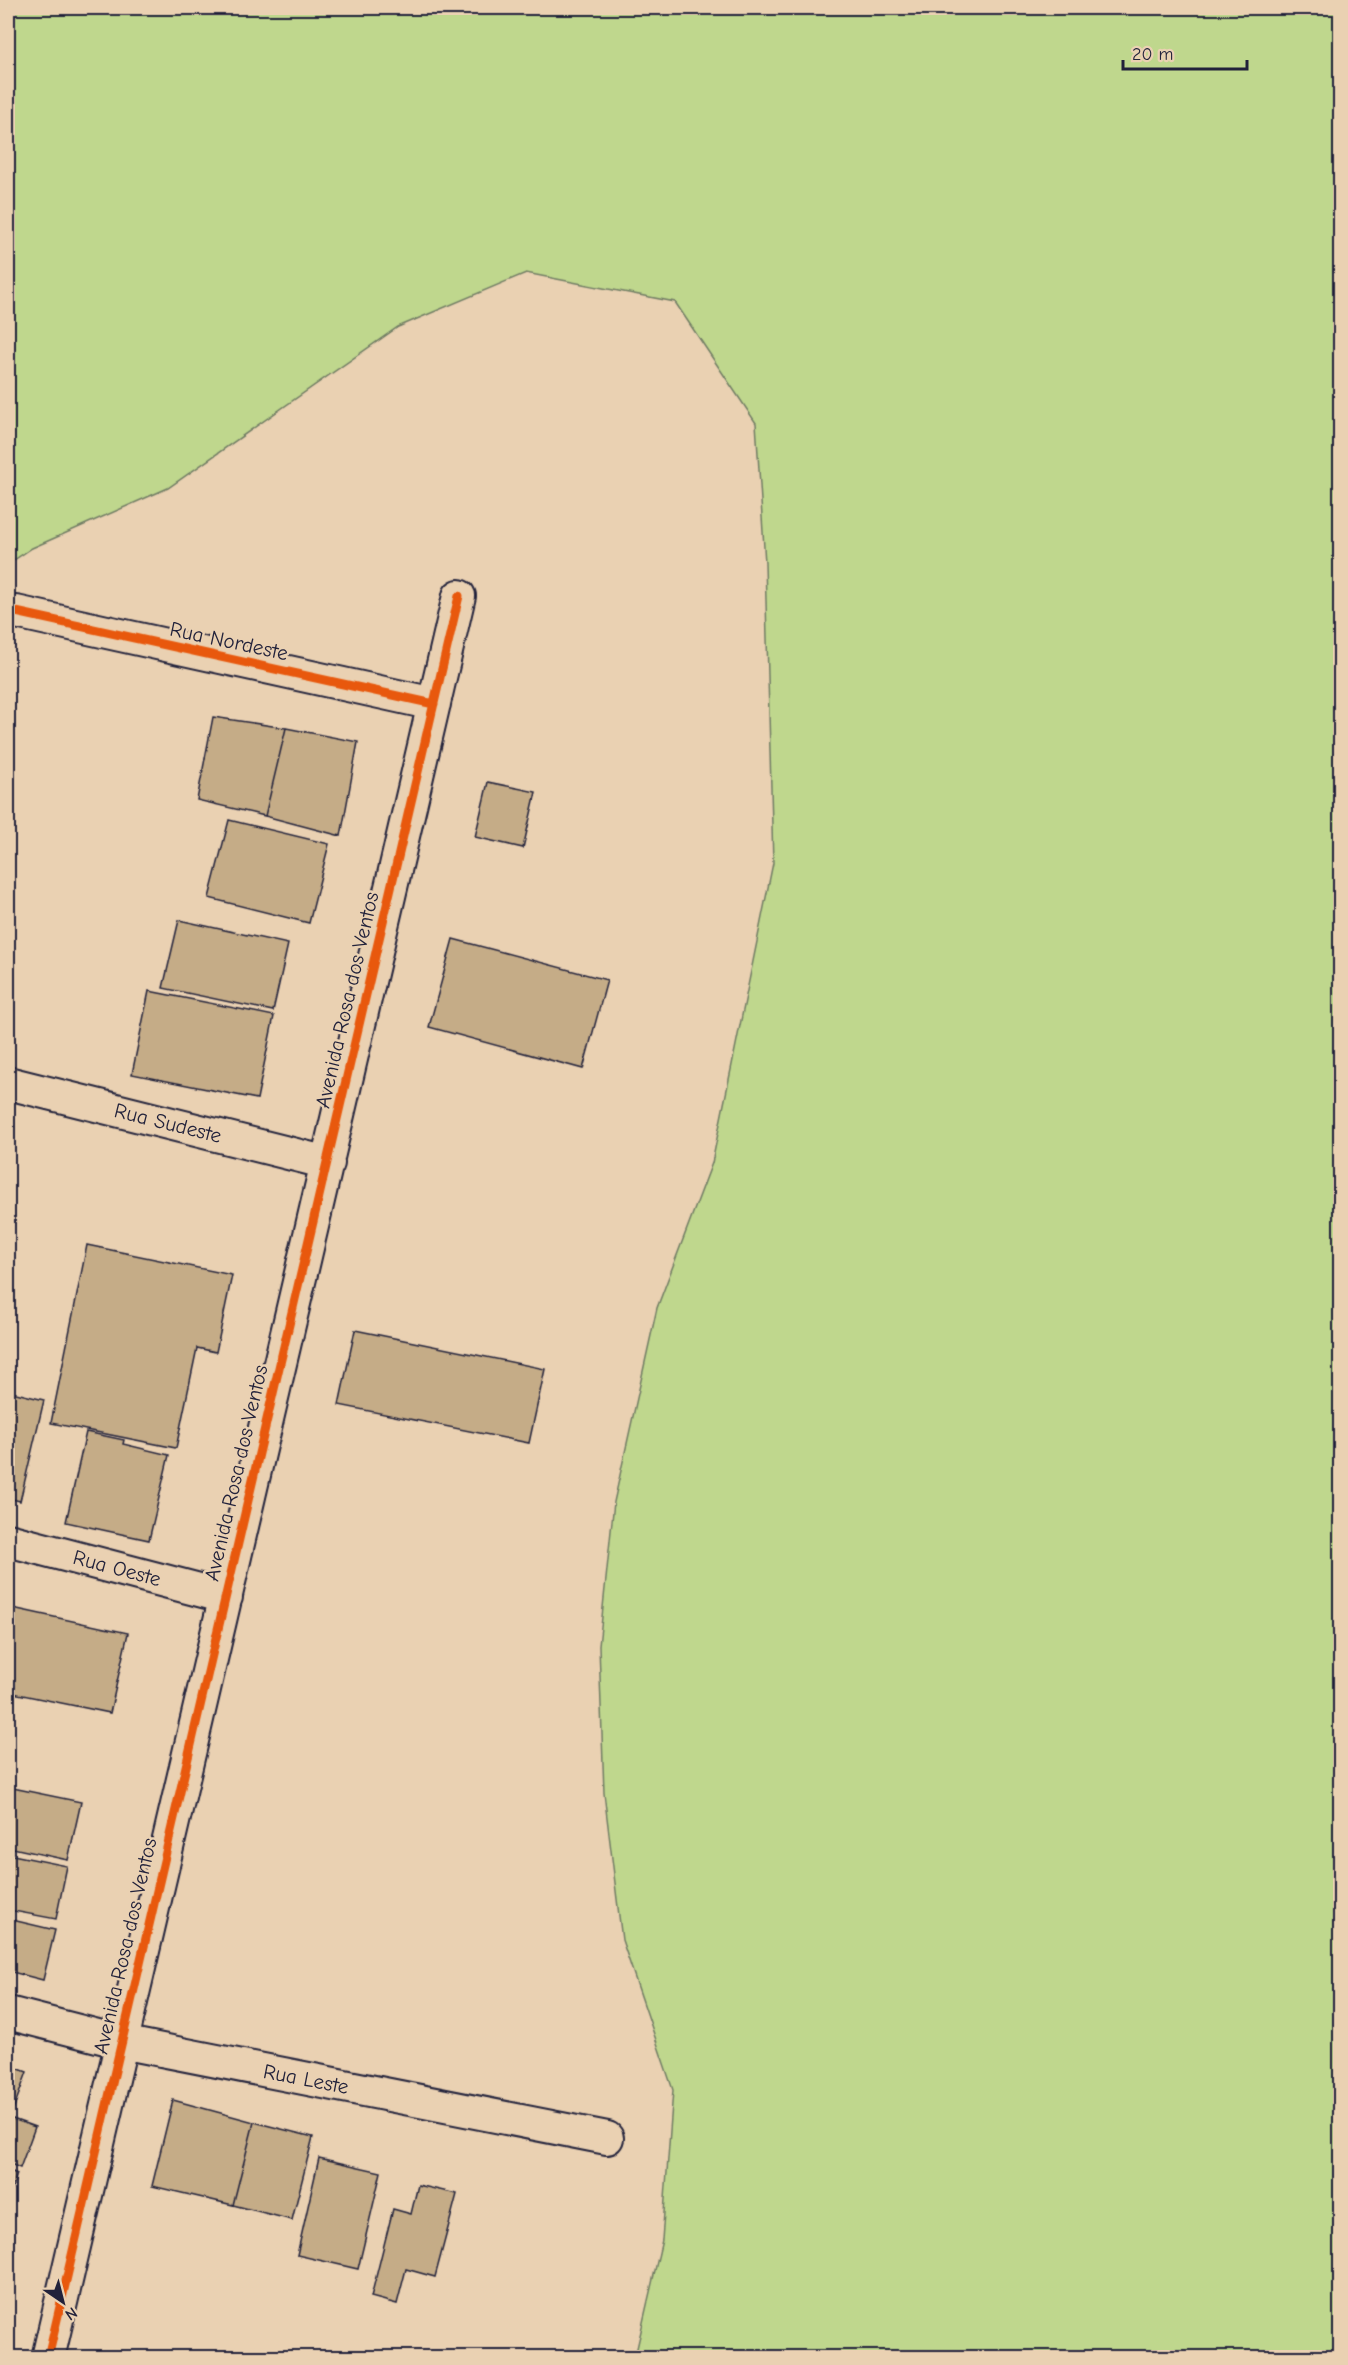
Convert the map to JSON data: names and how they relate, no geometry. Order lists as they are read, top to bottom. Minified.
{"streets":{"street":["Rua Nordeste","Avenida Rosa dos Ventos","Rua Sudeste","Rua Oeste","Rua Leste"]},"crossings":[["Rua Nordeste","Avenida Rosa dos Ventos"],["Avenida Rosa dos Ventos","Rua Sudeste"],["Avenida Rosa dos Ventos","Rua Oeste"],["Avenida Rosa dos Ventos","Rua Leste"]],"scale_bar":"20 m","north":"bottom right"}
